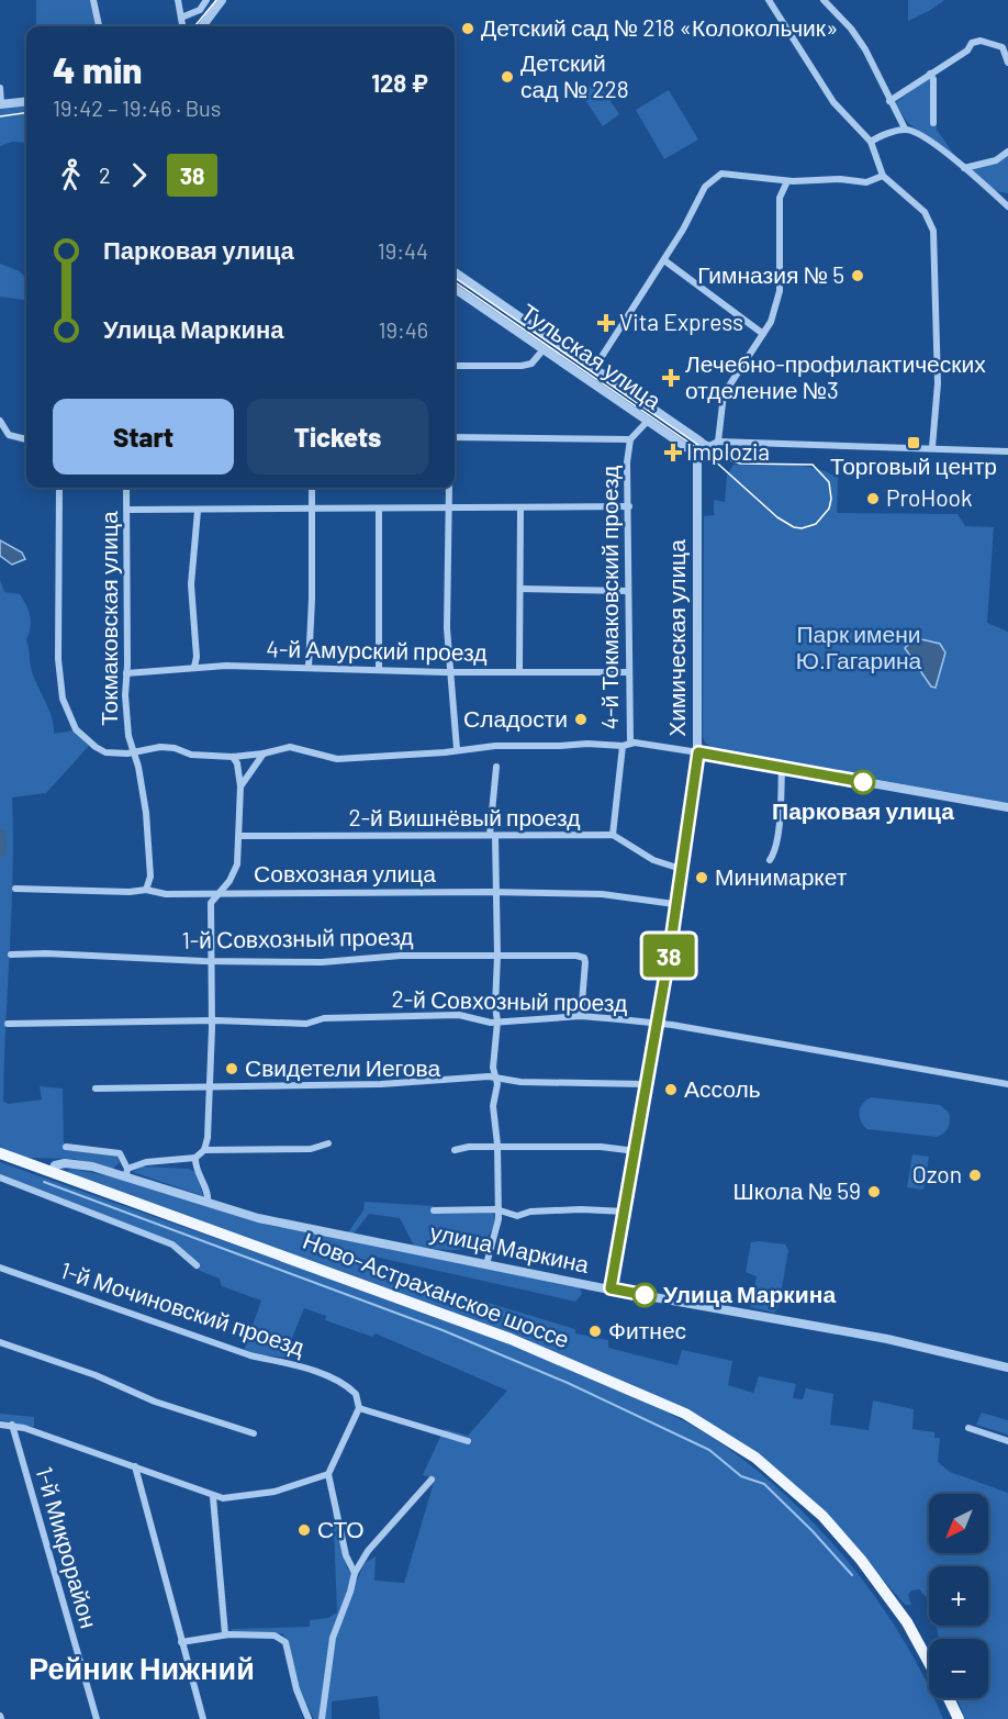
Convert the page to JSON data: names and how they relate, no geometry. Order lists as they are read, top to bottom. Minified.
{"streets":{"main road":["Ново-Астраханское шоссе"],"street":["Тульская улица","4-й Токмаковский проезд","Токмаковская улица","Химическая улица","4-й Амурский проезд","2-й Вишнёвый проезд","Совхозная улица","1-й Совхозный проезд","2-й Совхозный проезд","улица Маркина","1-й Мочиновский проезд","1-й Микрорайон"]},"crossings":[["Тульская улица","4-й Токмаковский проезд"],["Тульская улица","Химическая улица"],["4-й Токмаковский проезд","4-й Амурский проезд"],["4-й Токмаковский проезд","2-й Вишнёвый проезд"],["Токмаковская улица","4-й Амурский проезд"],["Токмаковская улица","Совхозная улица"],["Химическая улица","2-й Вишнёвый проезд"],["Химическая улица","Совхозная улица"],["Химическая улица","2-й Совхозный проезд"],["Химическая улица","улица Маркина"],["1-й Совхозный проезд","2-й Совхозный проезд"],["улица Маркина","Ново-Астраханское шоссе"]],"districts":["Рейник Нижний"],"parks":["Парк имени Ю.Гагарина"],"places":{"other":["Детский сад № 218 «Колокольчик»","Детский сад № 228","Гимназия № 5","ProHook","Сладости","Парковая улица","Минимаркет","Свидетели Иегова","Ассоль","Ozon","Школа № 59","Улица Маркина","Фитнес","СТО"],"health":["Vita Express","Лечебно-профилактических отделение №3","Implozia"],"transit":["Торговый центр"]},"lines":["bus line 38"],"north":"bottom left","page":{"on_map":"38","heading":["4 min","19:42 – 19:46 · Bus","128 ₽"],"legs":["2","38"],"list":[{"name":"Парковая улица","value":"19:44"},{"name":"Улица Маркина","value":"19:46"}],"buttons":["Start","Tickets"],"map_buttons":["+","−"]}}
